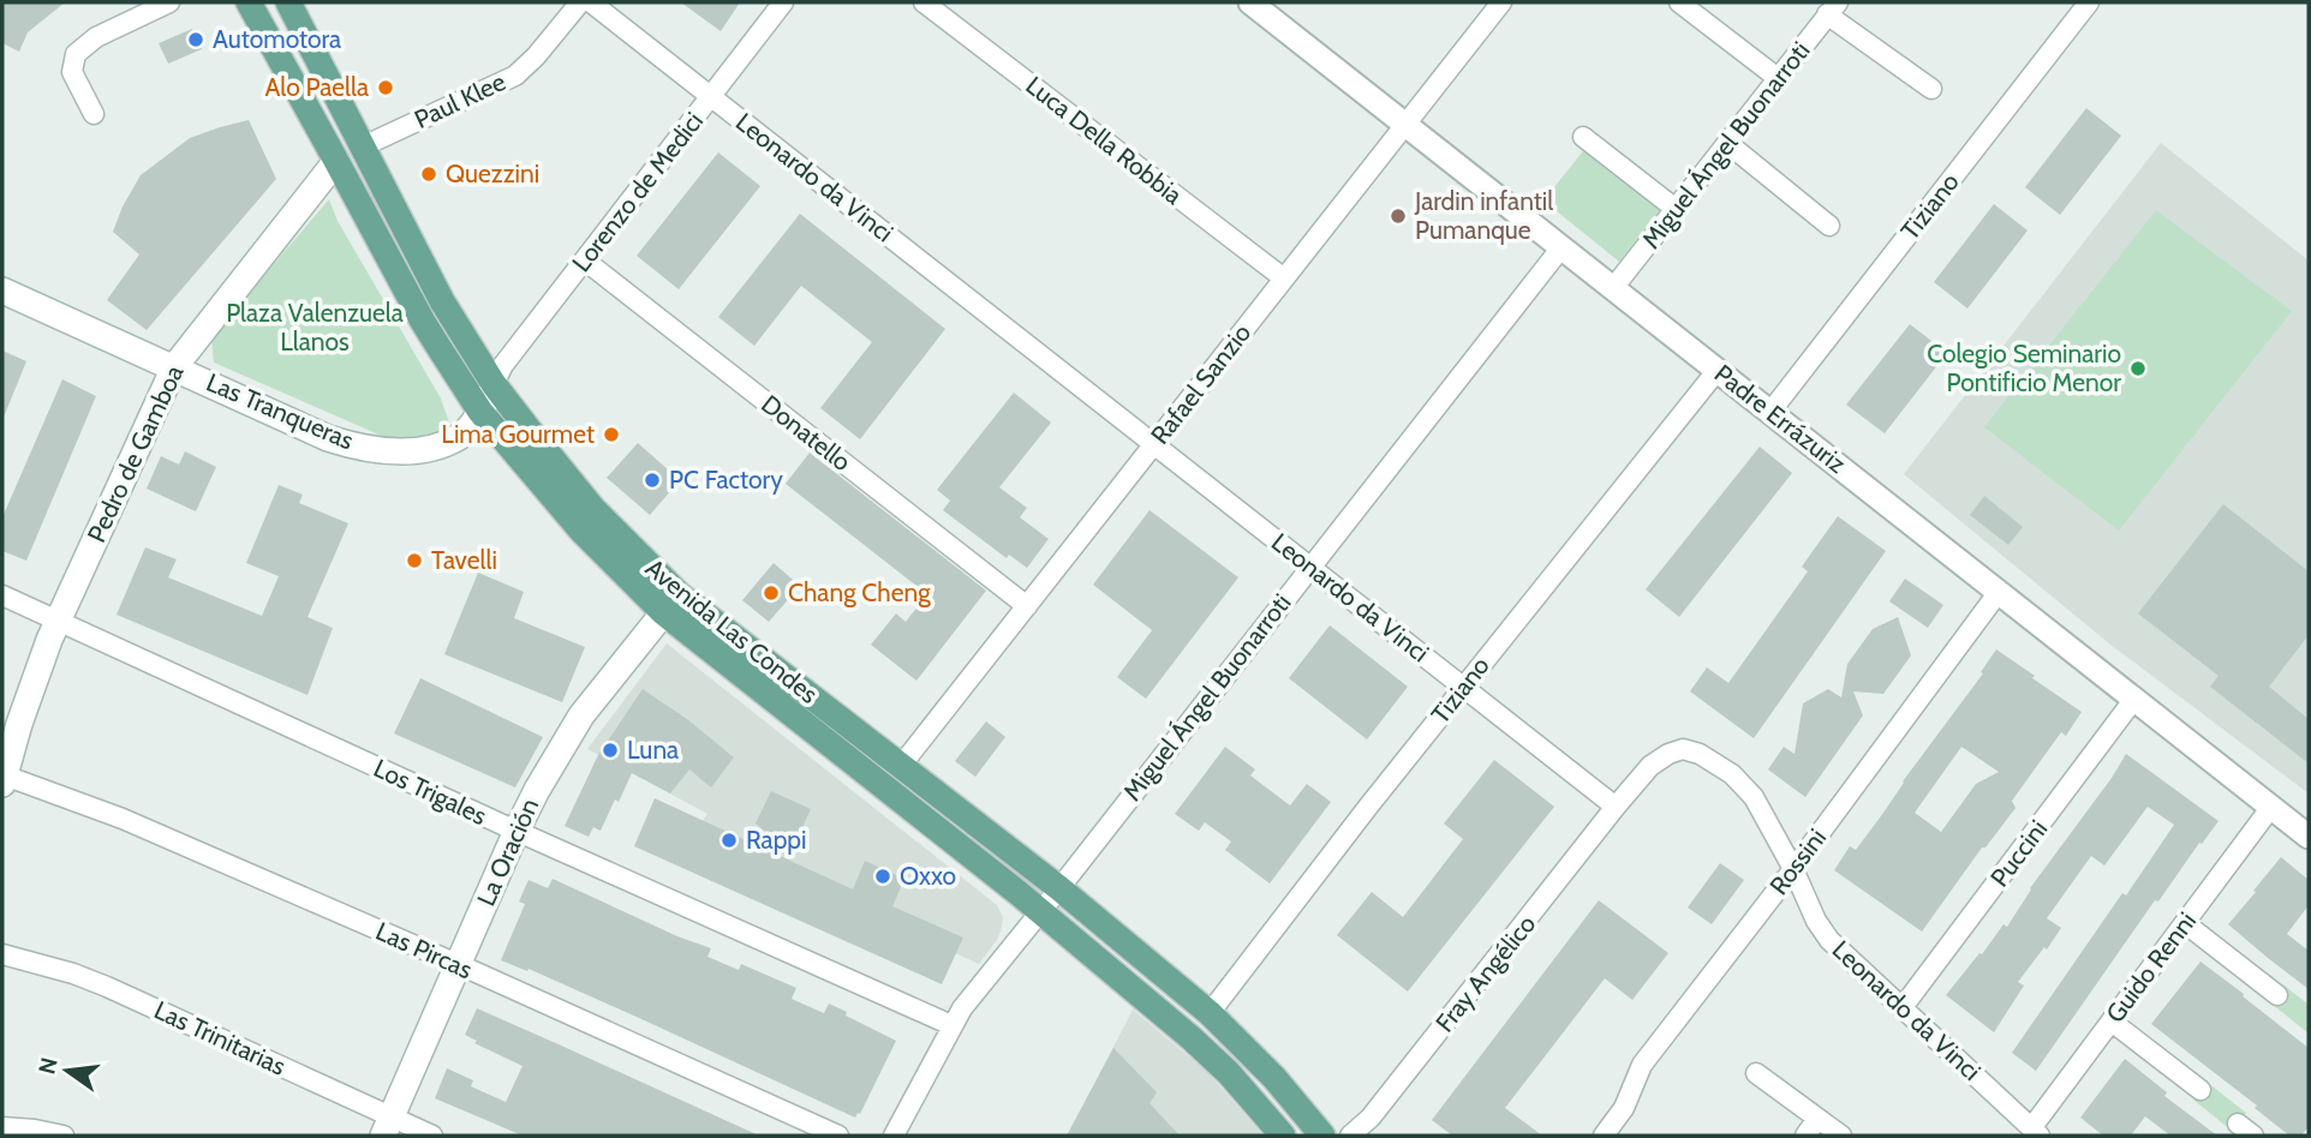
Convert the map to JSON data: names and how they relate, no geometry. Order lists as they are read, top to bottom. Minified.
{"streets":{"main road":["Las Tranqueras","Pedro de Gamboa","Avenida Las Condes","La Oración"],"street":["Paul Klee","Luca Della Robbia","Miguel Ángel Buonarroti","Leonardo da Vinci","Lorenzo de Medici","Tiziano","Rafael Sanzio","Padre Errázuriz","Donatello","Los Trigales","Puccini","Rossini","Las Pircas","Guido Renni","Fray Angélico","Las Trinitarias"]},"crossings":[["Paul Klee","Avenida Las Condes"],["Luca Della Robbia","Rafael Sanzio"],["Miguel Ángel Buonarroti","Leonardo da Vinci"],["Miguel Ángel Buonarroti","Padre Errázuriz"],["Miguel Ángel Buonarroti","Avenida Las Condes"],["Miguel Ángel Buonarroti","Los Trigales"],["Leonardo da Vinci","Lorenzo de Medici"],["Leonardo da Vinci","Tiziano"],["Leonardo da Vinci","Rafael Sanzio"],["Leonardo da Vinci","Puccini"],["Leonardo da Vinci","Rossini"],["Leonardo da Vinci","Guido Renni"],["Leonardo da Vinci","Fray Angélico"],["Lorenzo de Medici","Las Tranqueras"],["Lorenzo de Medici","Donatello"],["Lorenzo de Medici","Avenida Las Condes"],["Tiziano","Padre Errázuriz"],["Tiziano","Avenida Las Condes"],["Rafael Sanzio","Padre Errázuriz"],["Rafael Sanzio","Donatello"],["Rafael Sanzio","Avenida Las Condes"],["Las Tranqueras","Pedro de Gamboa"],["Las Tranqueras","Avenida Las Condes"],["Padre Errázuriz","Puccini"],["Padre Errázuriz","Rossini"],["Padre Errázuriz","Guido Renni"],["Pedro de Gamboa","Avenida Las Condes"],["Pedro de Gamboa","Los Trigales"],["Pedro de Gamboa","Las Pircas"],["Avenida Las Condes","La Oración"],["Los Trigales","La Oración"],["La Oración","Las Pircas"],["La Oración","Las Trinitarias"]],"parks":["Plaza Valenzuela Llanos"],"places":["Automotora","Alo Paella","Quezzini","Jardin infantil Pumanque","Colegio Seminario Pontificio Menor","Lima Gourmet","PC Factory","Tavelli","Chang Cheng","Luna","Rappi","Oxxo"],"north":"left"}
